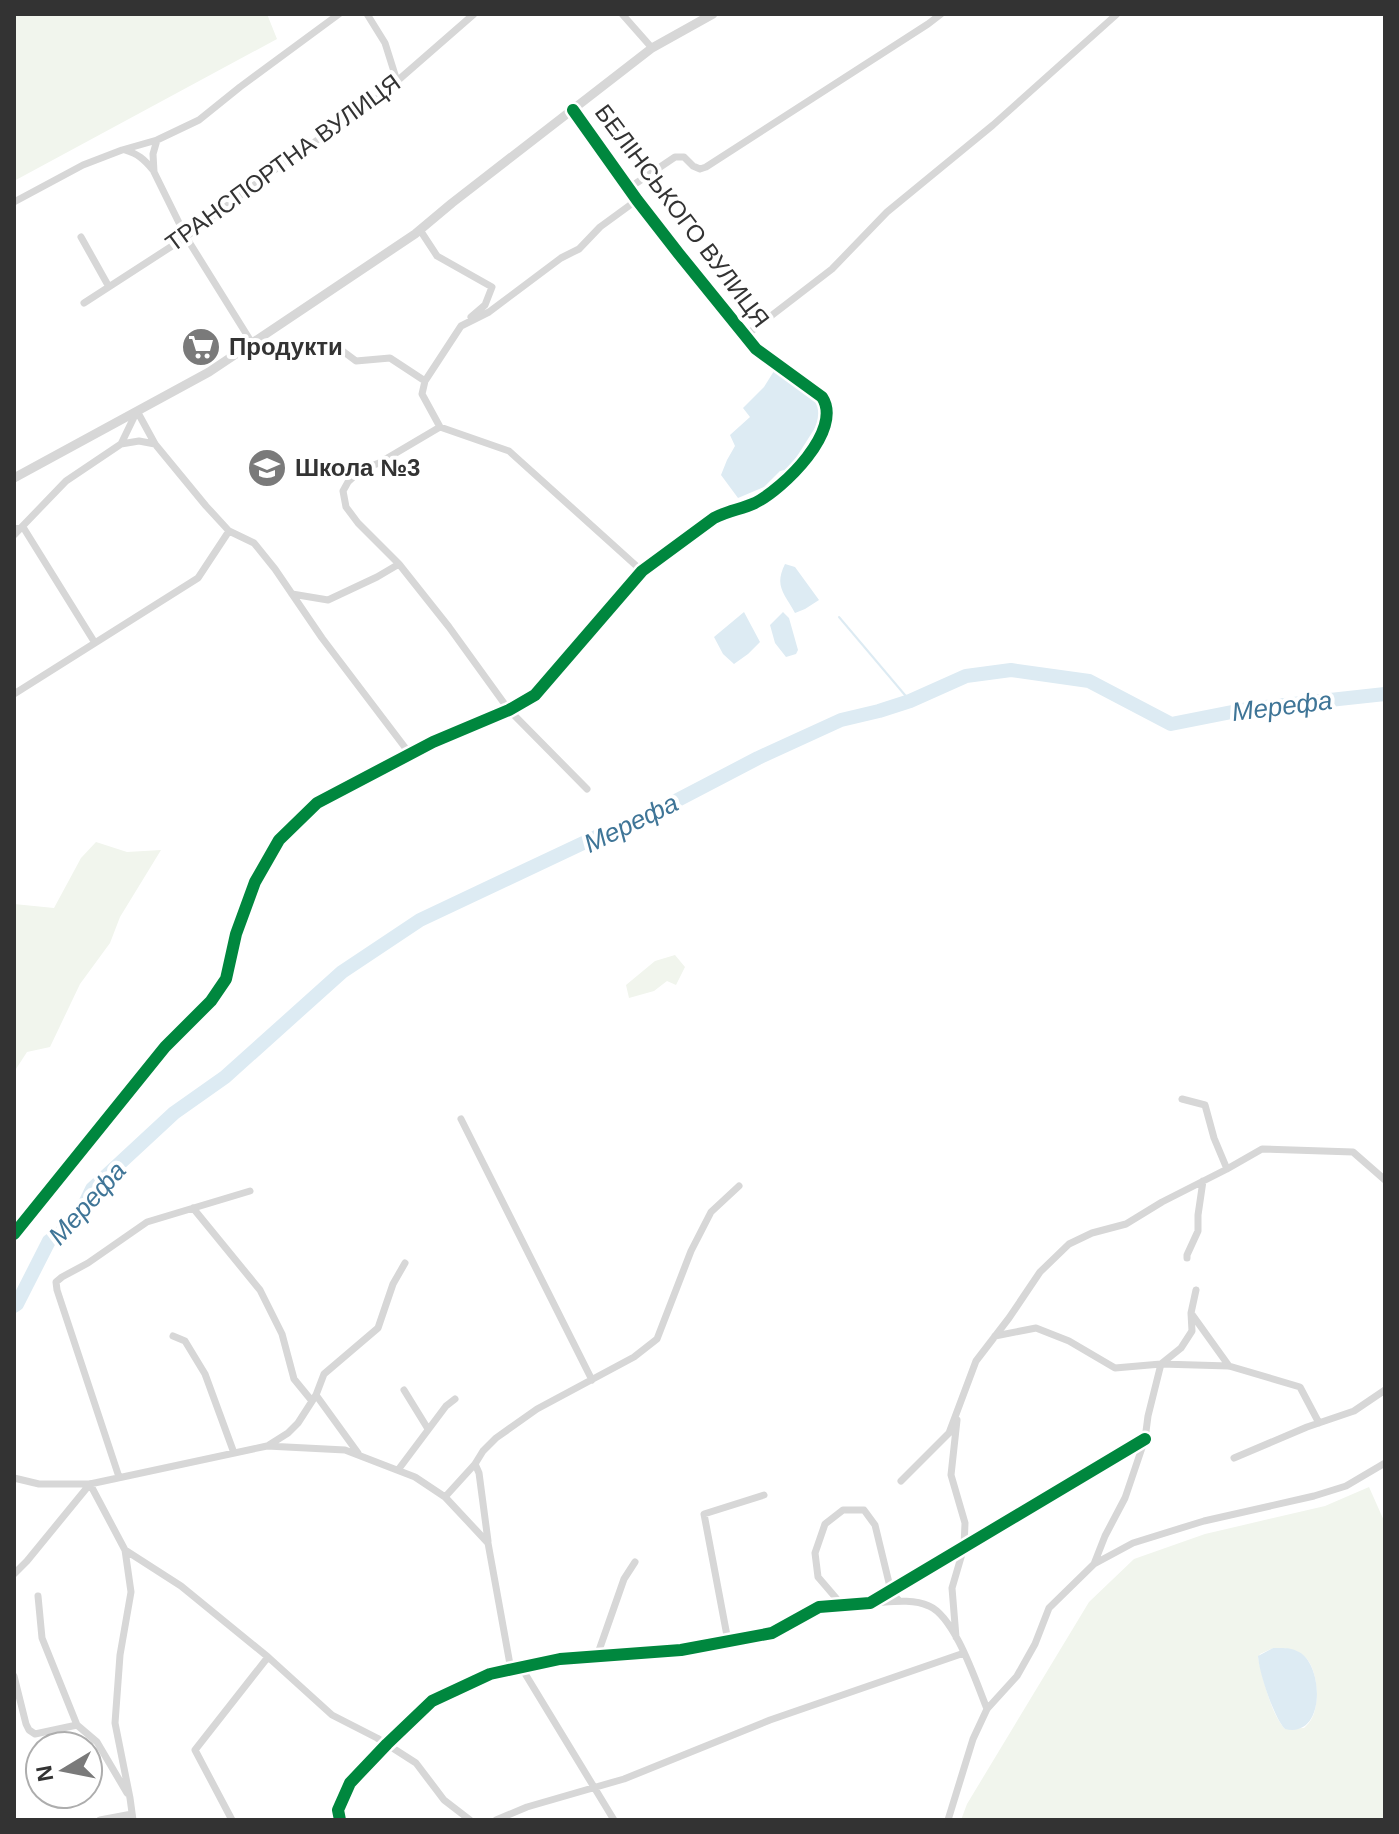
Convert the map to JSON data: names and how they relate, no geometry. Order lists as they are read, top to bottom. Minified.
{"streets":{"street":["ТРАНСПОРТНА ВУЛИЦЯ","БЕЛІНСЬКОГО ВУЛИЦЯ"]},"water":["Мерефа"],"places":{"supermarket":["Продукти"],"school or university":["Школа №3"]},"north":"left"}
